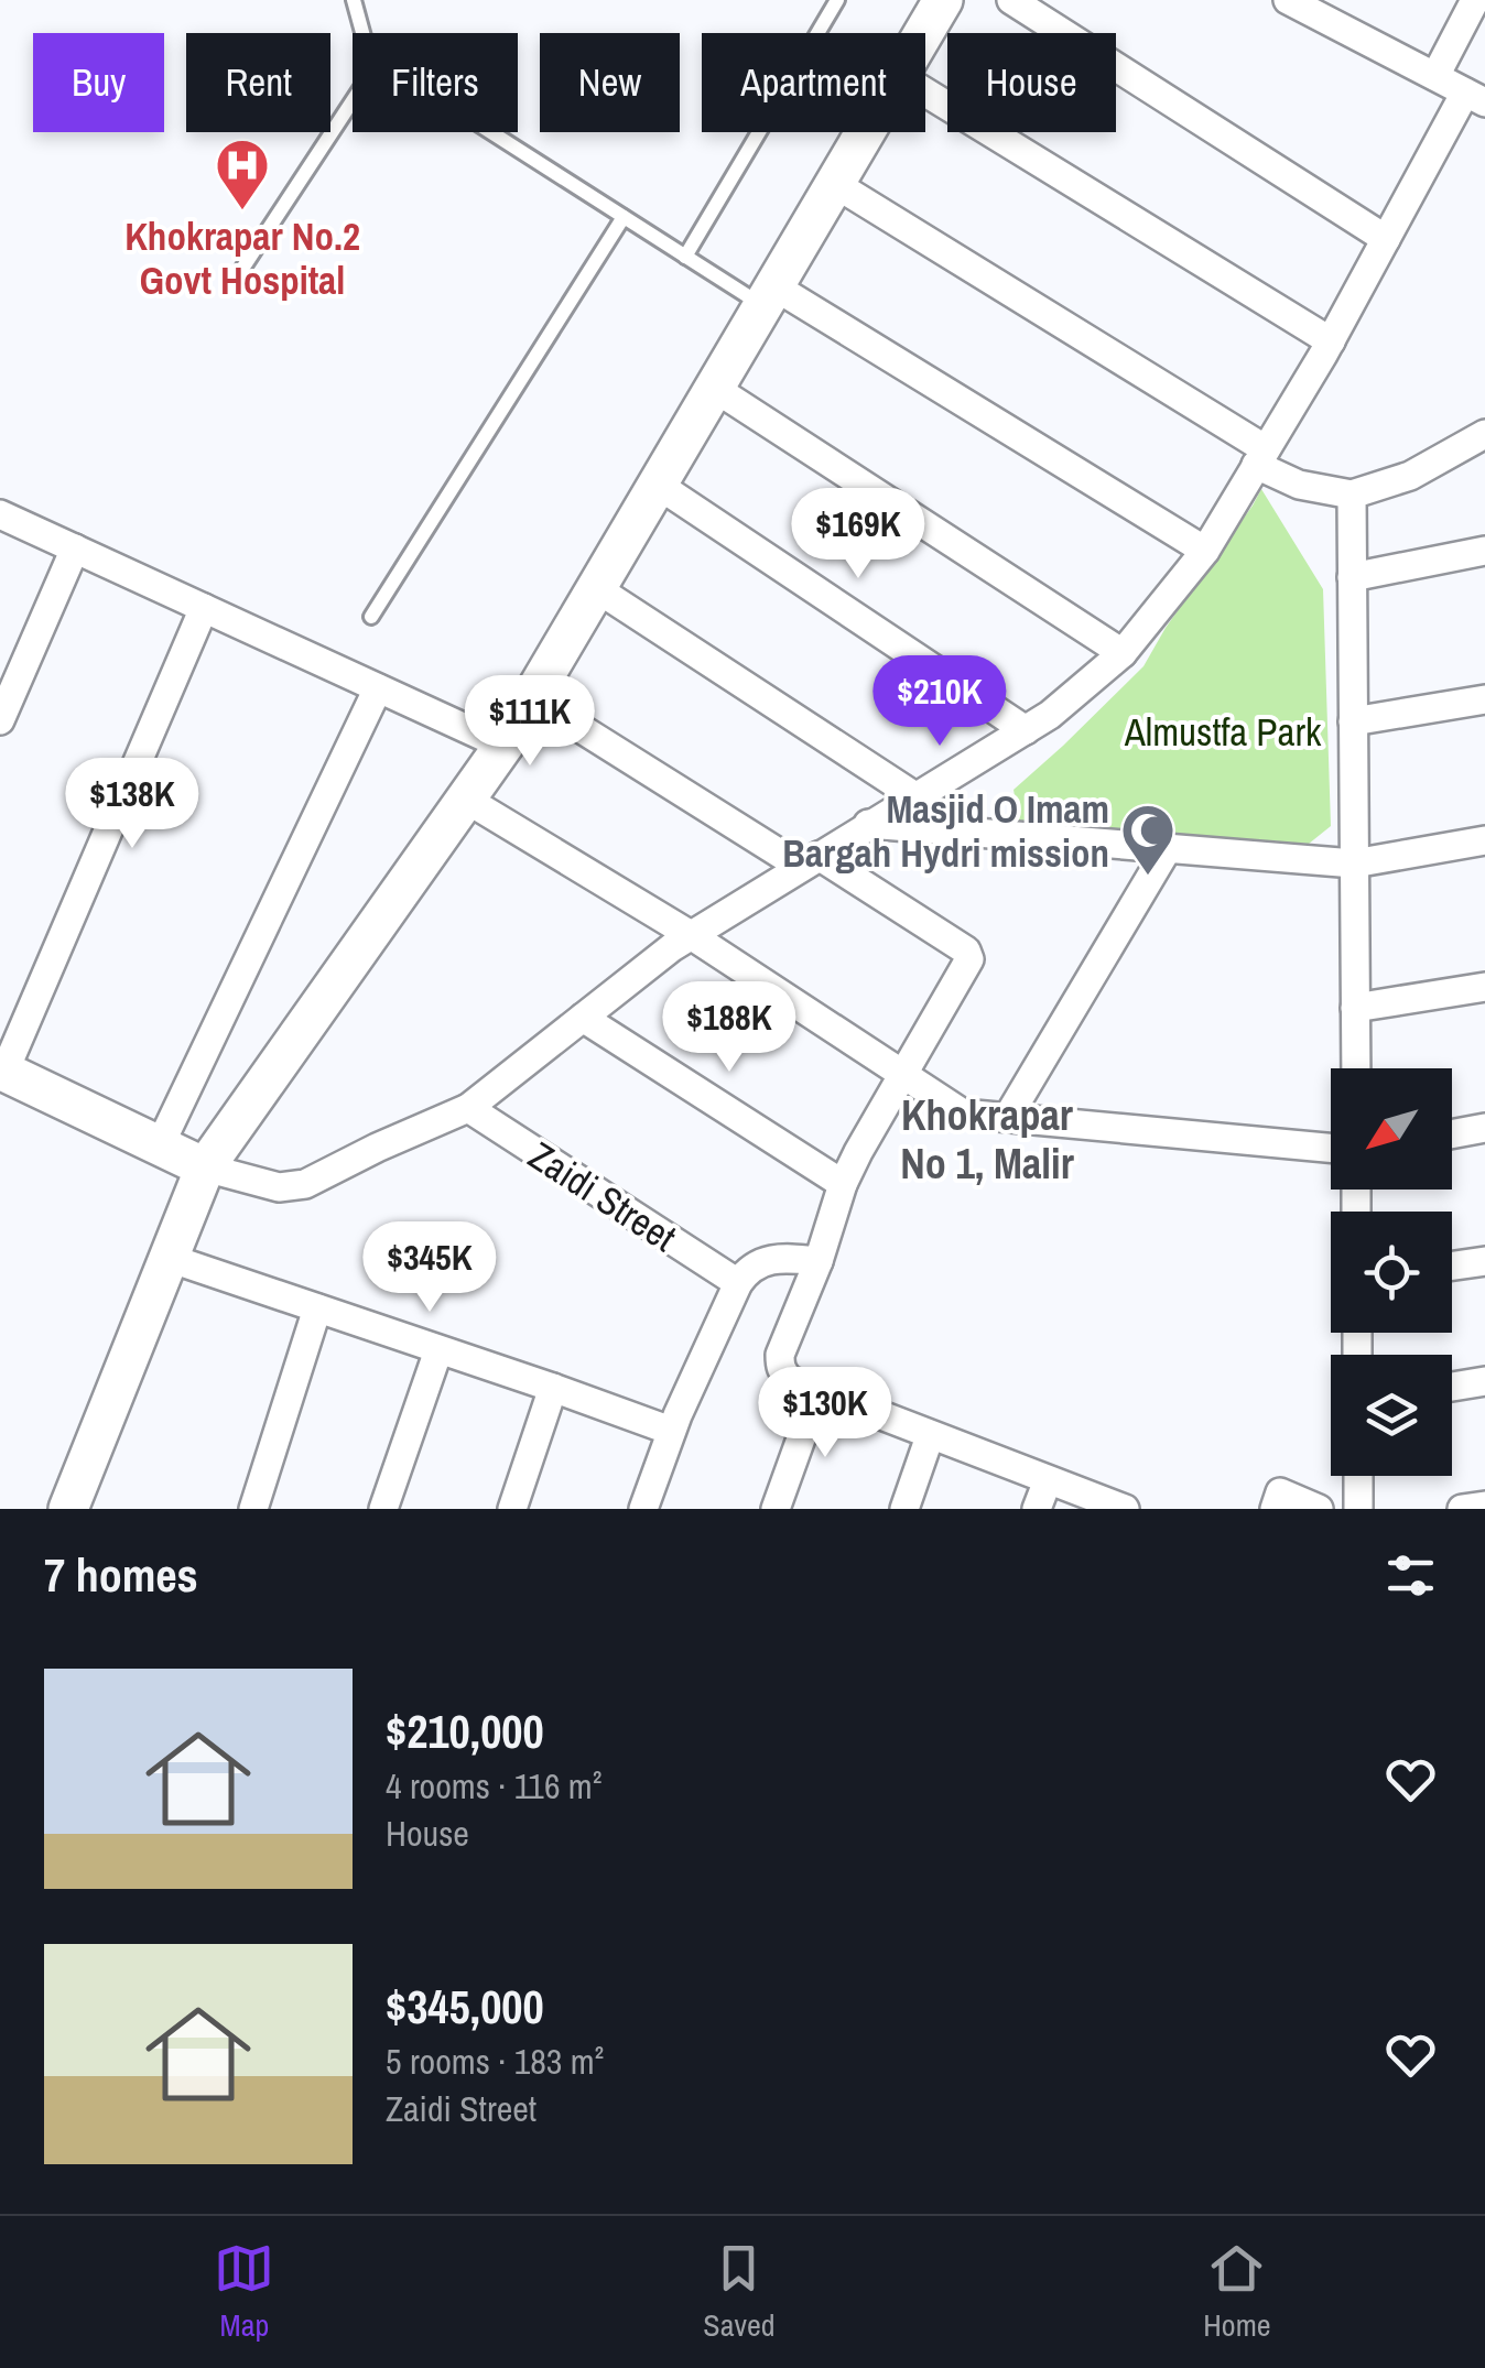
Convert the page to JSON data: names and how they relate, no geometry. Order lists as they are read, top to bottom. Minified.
{"streets":{"street":["Zaidi Street"]},"districts":["Khokrapar No 1, Malir"],"parks":["Almustfa Park"],"places":{"hospital":["Khokrapar No.2 Govt Hospital"],"mosque":["Masjid O Imam Bargah Hydri mission"]},"north":"bottom left","page":{"chip":["Buy","Rent","Filters","New","Apartment","House"],"price":["$169K","$210K","$111K","$138K","$188K","$345K","$130K"],"heading":"7 homes","list":[{"name":"$210,000","note":"4 rooms · 116 m² · House"},{"name":"$345,000","note":"5 rooms · 183 m² · Zaidi Street"}],"tabs":["Map","Saved","Home"]}}
